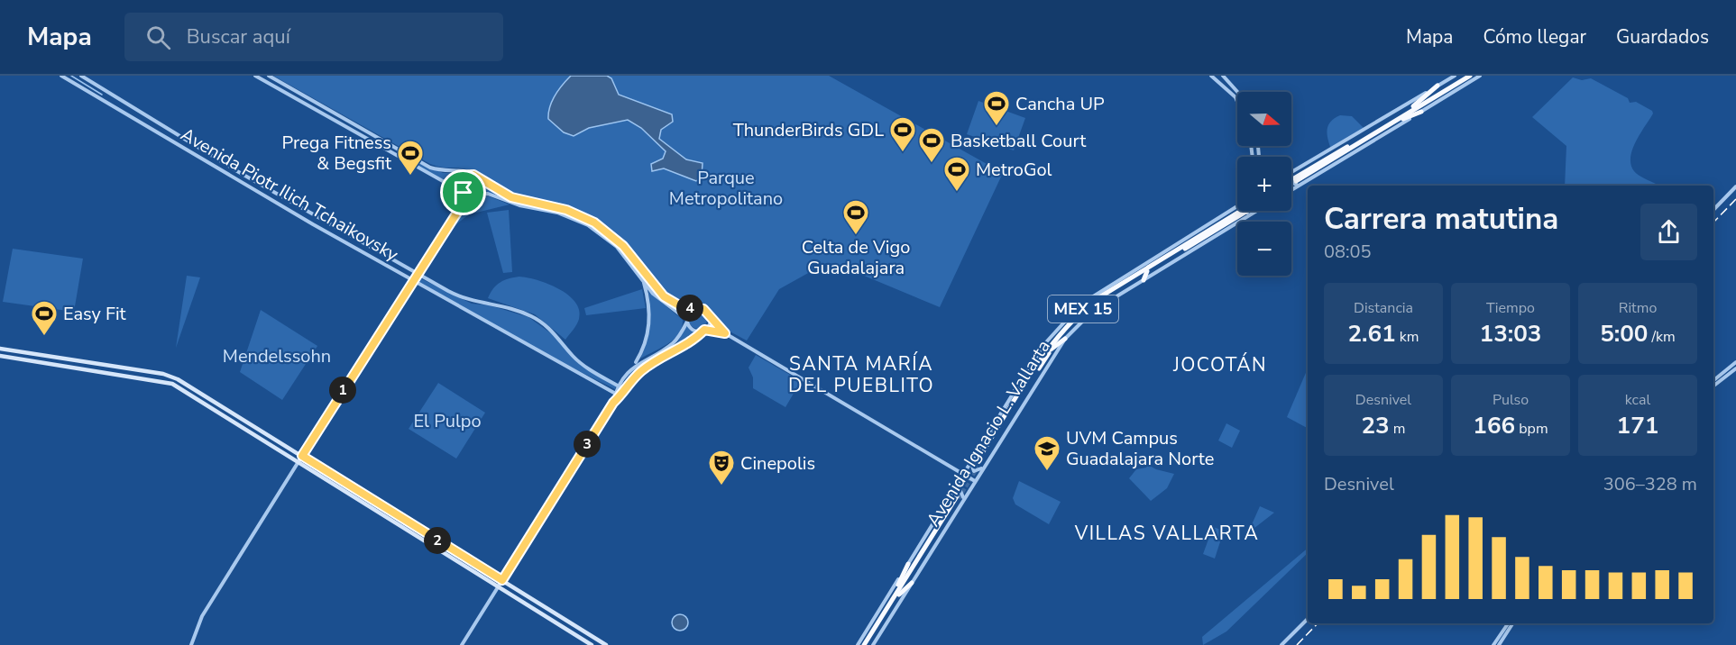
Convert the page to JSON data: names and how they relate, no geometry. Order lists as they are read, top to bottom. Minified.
{"streets":{"highway":["MEX 15","Avenida Ignacio L. Vallarta"],"street":["Avenida Piotr Ilich Tchaikovsky"]},"districts":["SANTA MARÍA DEL PUEBLITO","JOCOTÁN","VILLAS VALLARTA"],"parks":["Parque Metropolitano","Mendelssohn","El Pulpo"],"places":{"sports":["Cancha UP","ThunderBirds GDL","Basketball Court","Prega Fitness & Begsfit","MetroGol","Celta de Vigo Guadalajara","Easy Fit"],"school or university":["UVM Campus Guadalajara Norte"],"theatre":["Cinepolis"]},"north":"right","page":{"header":"Mapa","search":"Buscar aquí","nav":["Mapa","Cómo llegar","Guardados"],"map_buttons":["+","−"],"heading":["Carrera matutina","08:05"],"stats":[["Distancia","2.61 km"],["Tiempo","13:03"],["Ritmo","5:00 /km"],["Desnivel","23 m"],["Pulso","166 bpm"],["kcal","171"]],"pins":["4","1","3","2"],"chart":["Desnivel","306–328 m"]}}
